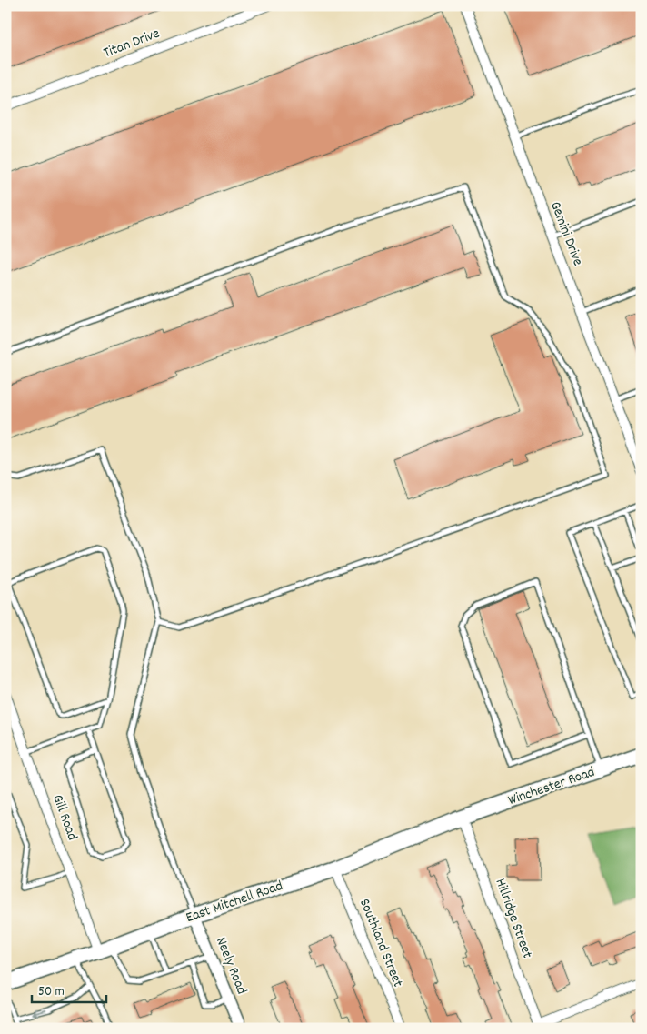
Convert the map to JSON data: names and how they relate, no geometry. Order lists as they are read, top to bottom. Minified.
{"streets":{"main road":["Winchester Road","East Mitchell Road"],"street":["Titan Drive","Gemini Drive","Gill Road","Hillridge Street","Southland Street","Neely Road"]},"crossings":[["Winchester Road","East Mitchell Road"],["Winchester Road","Hillridge Street"],["Gill Road","East Mitchell Road"],["East Mitchell Road","Hillridge Street"],["East Mitchell Road","Southland Street"],["East Mitchell Road","Neely Road"]],"scale_bar":"50 m"}
